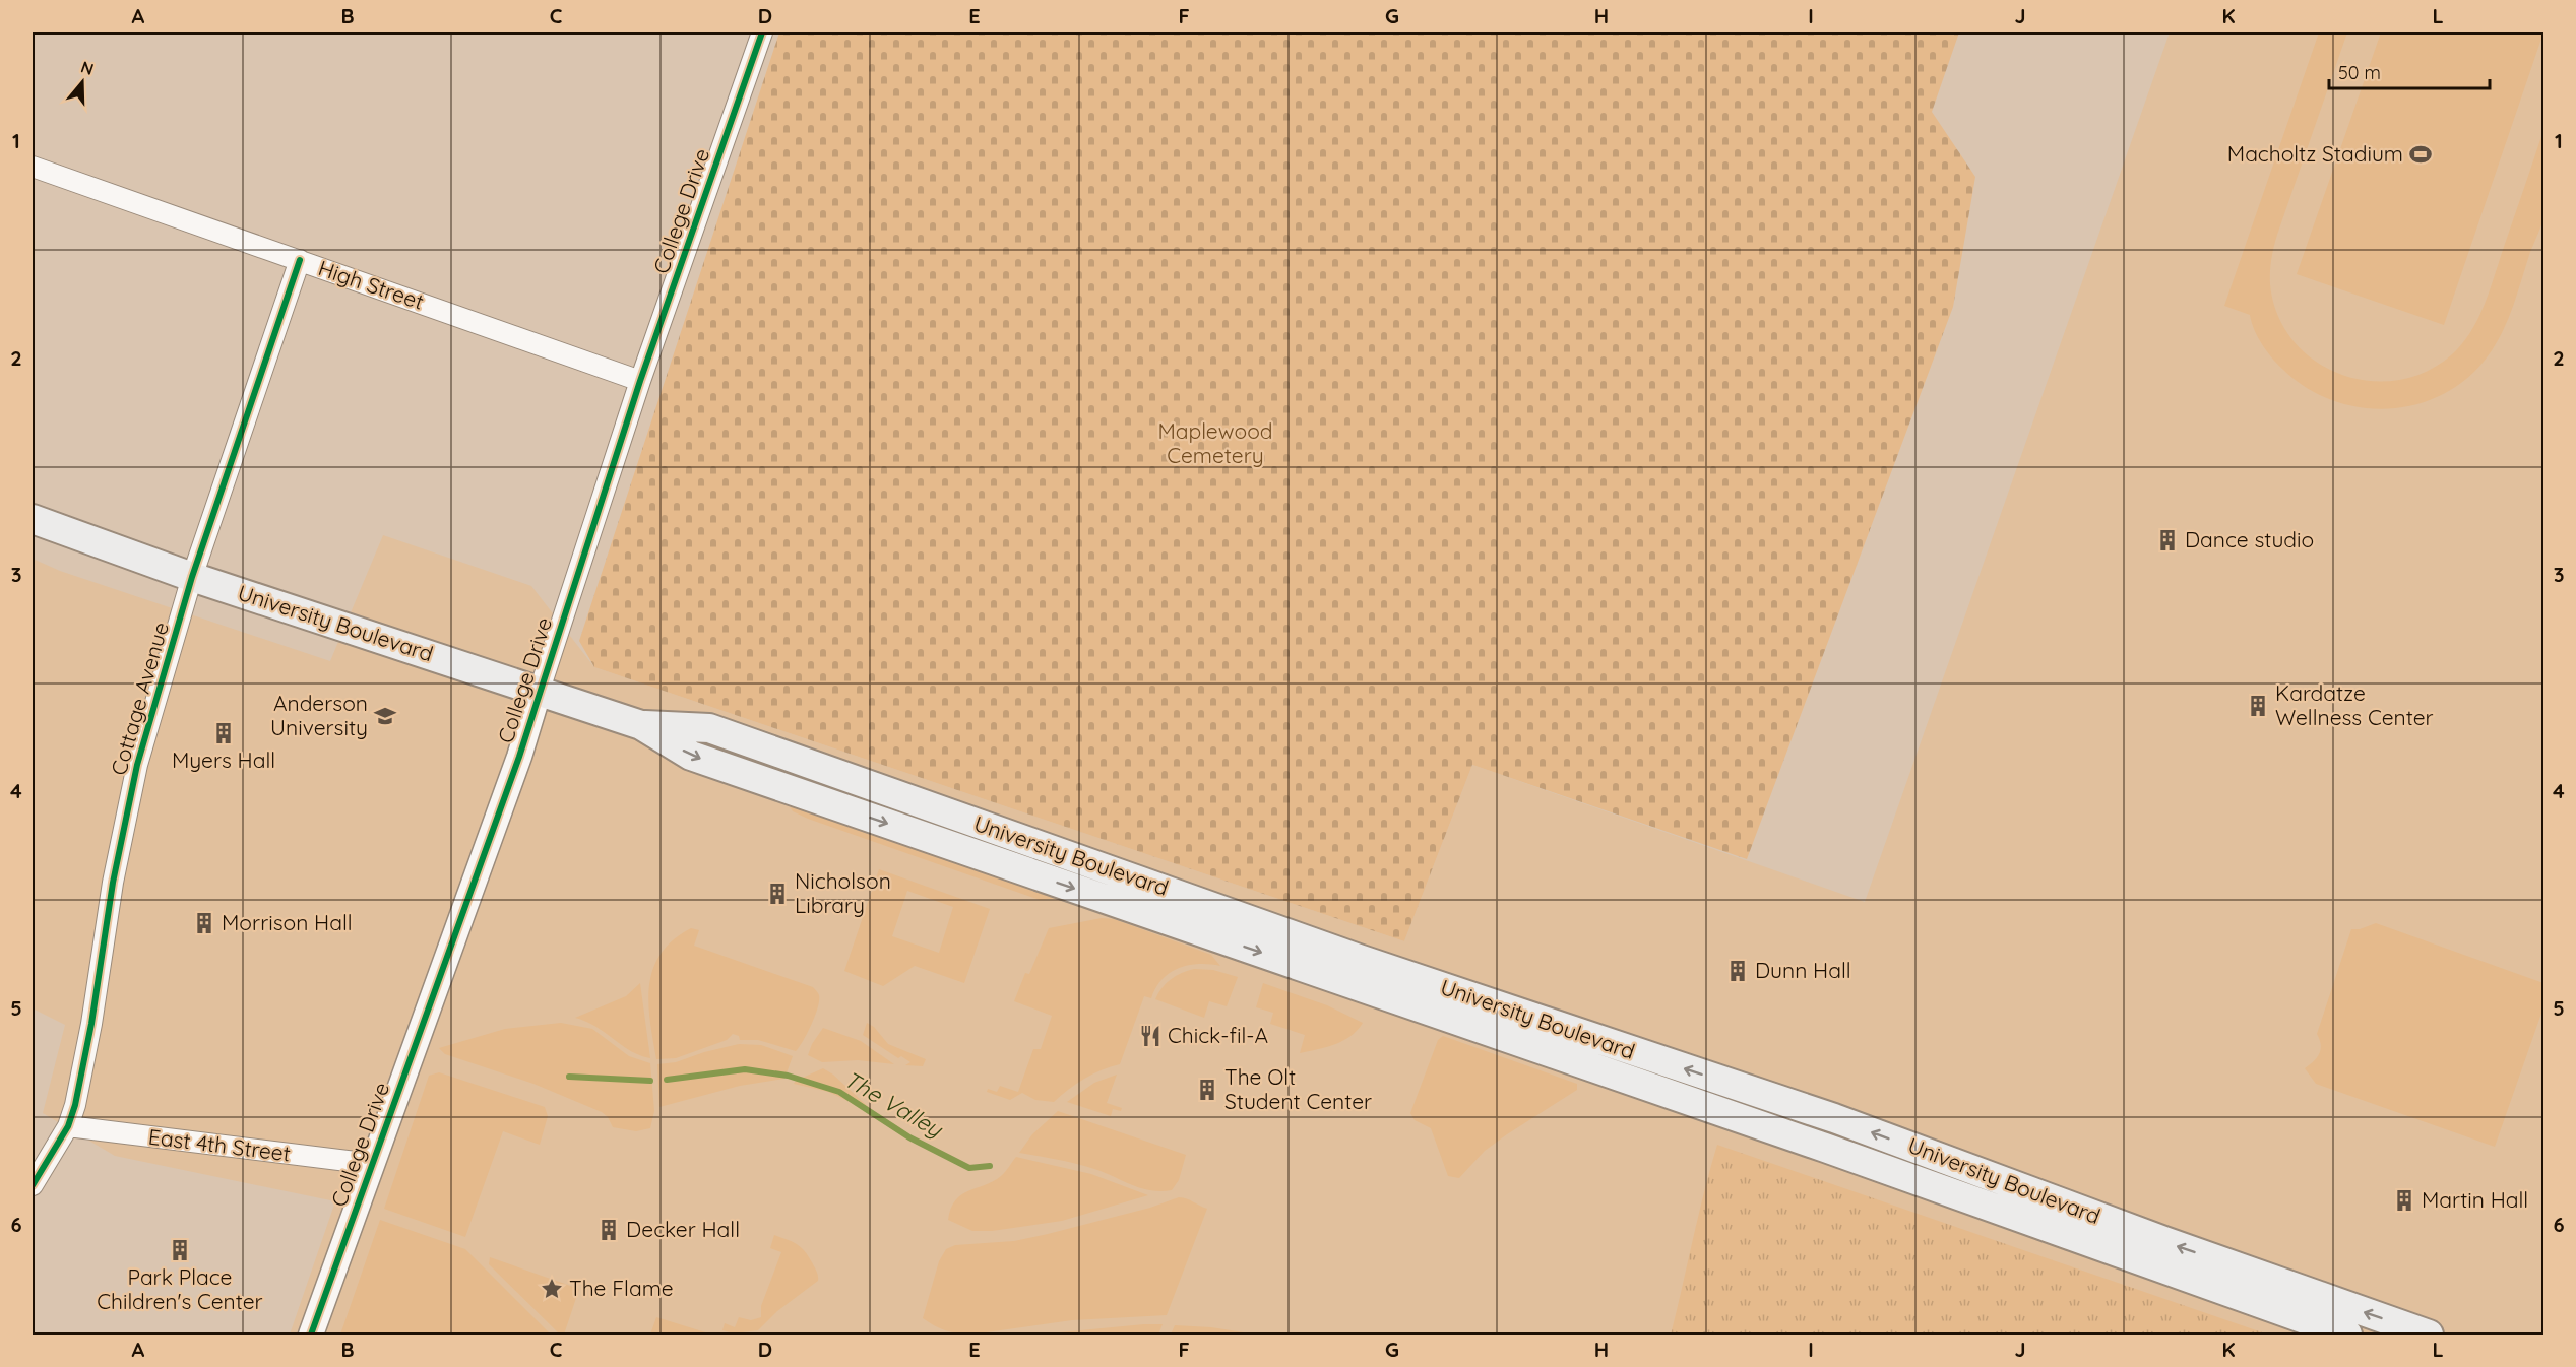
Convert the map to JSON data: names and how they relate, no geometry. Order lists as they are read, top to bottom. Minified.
{"streets":{"main road":["University Boulevard"],"street":["College Drive","High Street","Cottage Avenue","East 4th Street"]},"crossings":[["College Drive","High Street"],["College Drive","University Boulevard"],["College Drive","East 4th Street"],["High Street","Cottage Avenue"],["University Boulevard","Cottage Avenue"],["Cottage Avenue","East 4th Street"]],"water":["The Valley"],"parks":["Maplewood Cemetery"],"places":{"sports":["Macholtz Stadium"],"building":["Dance studio","Kardatze Wellness Center","Myers Hall","Nicholson Library","Morrison Hall","Dunn Hall","The Olt Student Center","Martin Hall","Decker Hall","Park Place Children's Center"],"school or university":["Anderson University"],"restaurant":["Chick-fil-A"],"place":["The Flame"]},"scale_bar":"50 m","north":"top","grid":{"columns":["A","B","C","D","E","F","G","H","I","J","K","L"],"rows":["1","2","3","4","5","6"]}}
